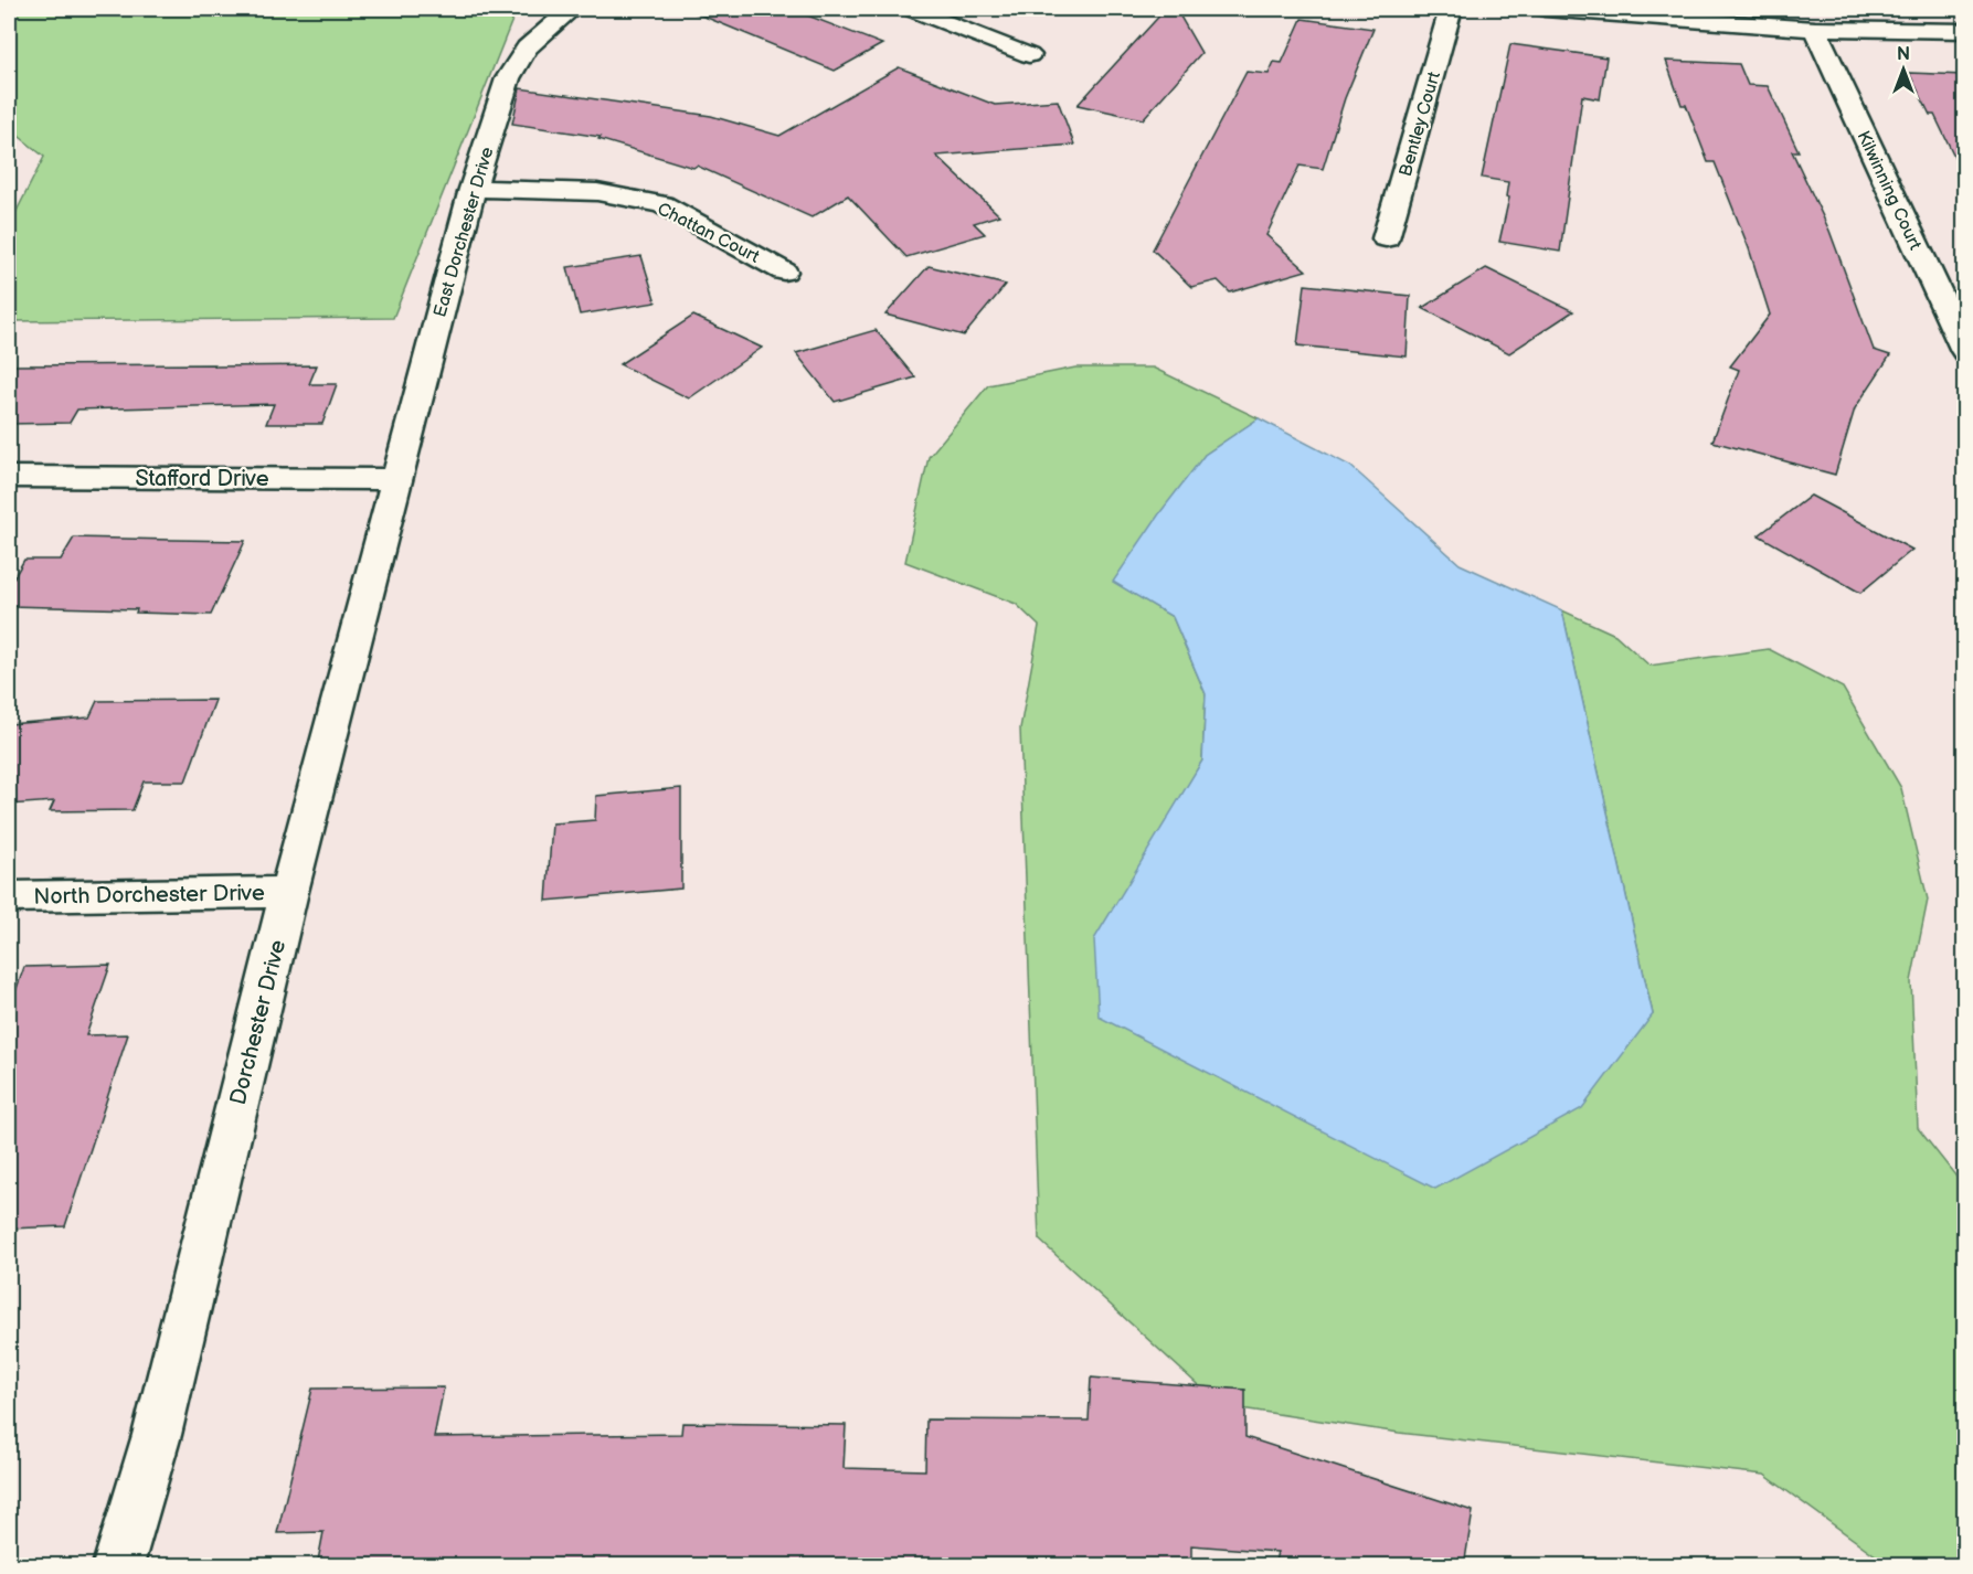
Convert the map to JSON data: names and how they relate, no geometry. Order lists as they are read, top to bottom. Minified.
{"streets":{"street":["Bentley Court","Kilwinning Court","East Dorchester Drive","Chattan Court","Stafford Drive","North Dorchester Drive","Dorchester Drive"]},"crossings":[["East Dorchester Drive","Chattan Court"],["East Dorchester Drive","Stafford Drive"],["East Dorchester Drive","Dorchester Drive"],["Stafford Drive","Dorchester Drive"],["North Dorchester Drive","Dorchester Drive"]],"north":"top"}
